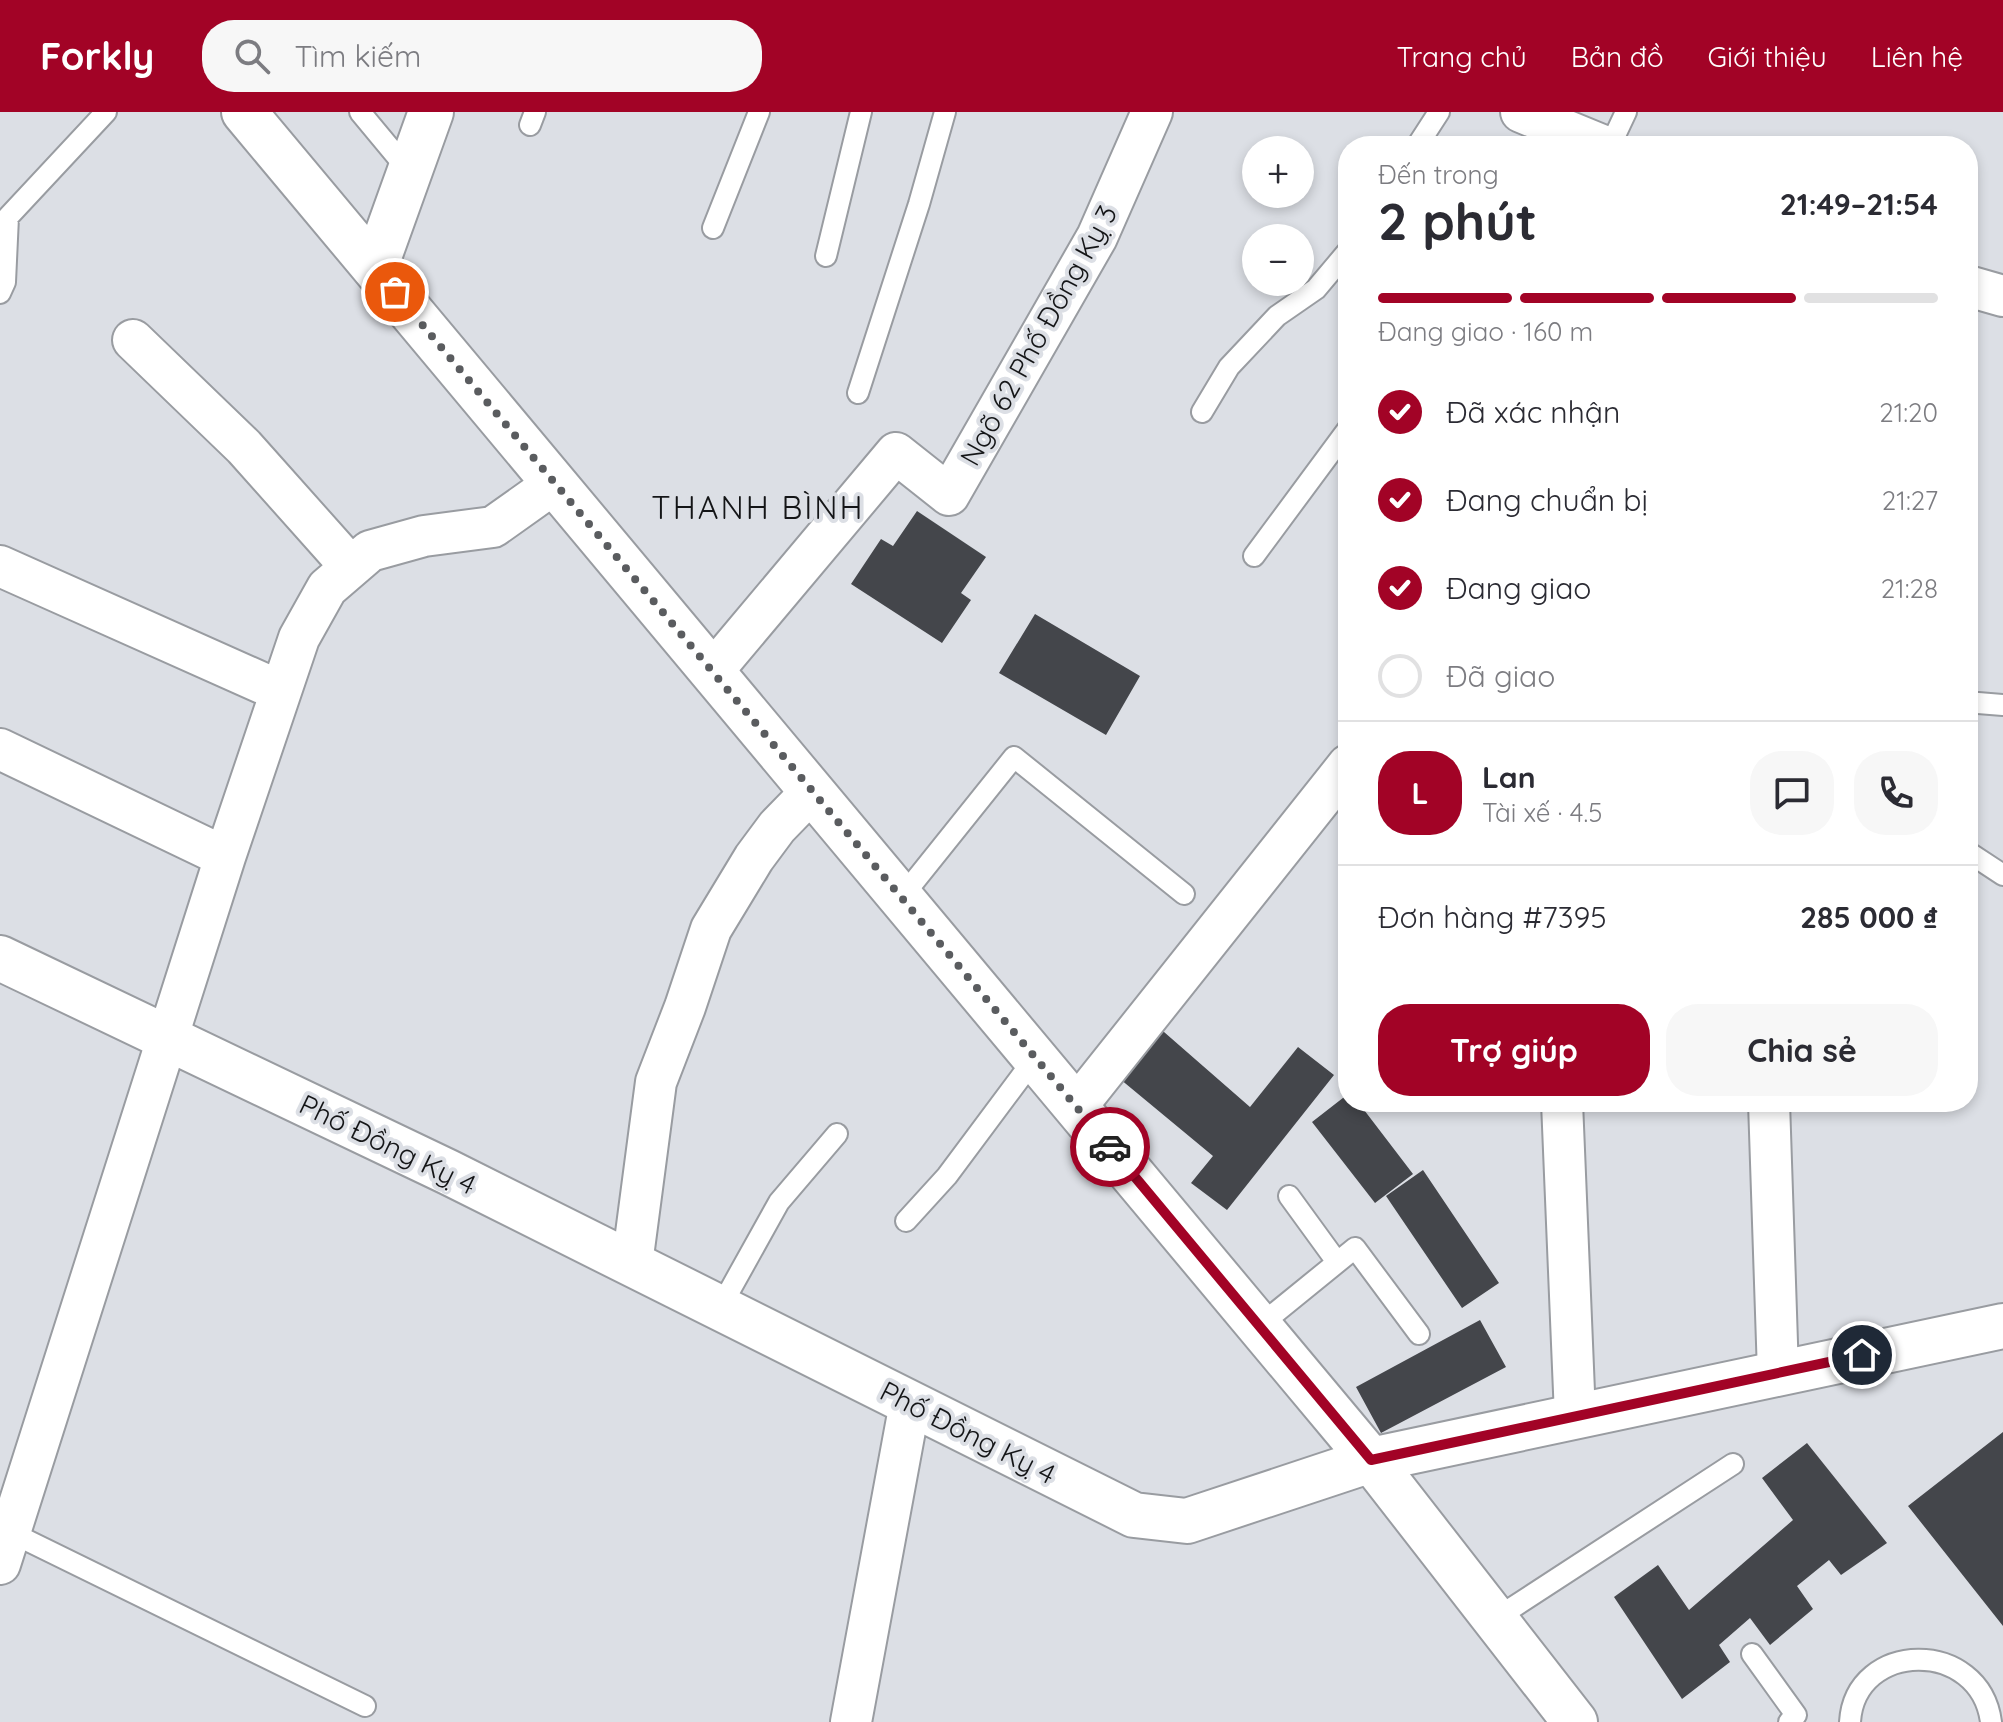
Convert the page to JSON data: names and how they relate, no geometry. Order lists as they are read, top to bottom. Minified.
{"streets":{"street":["Ngõ 62 Phố Đồng Kỵ 3","Phố Đồng Kỵ 4"]},"districts":["THANH BÌNH"],"page":{"header":"Forkly","search":"Tìm kiếm","nav":["Trang chủ","Bản đồ","Giới thiệu","Liên hệ"],"map_buttons":["+","−"],"heading":["2 phút","Đến trong","21:49–21:54"],"panel":["Lan","Tài xế · 4.5","Đơn hàng #7395","285 000 ₫"],"bar":"Đang giao · 160 m","list":[["Đã xác nhận","21:20"],["Đang chuẩn bị","21:27"],["Đang giao","21:28"],"Đã giao"],"round":"L","buttons":["Trợ giúp","Chia sẻ"]}}
